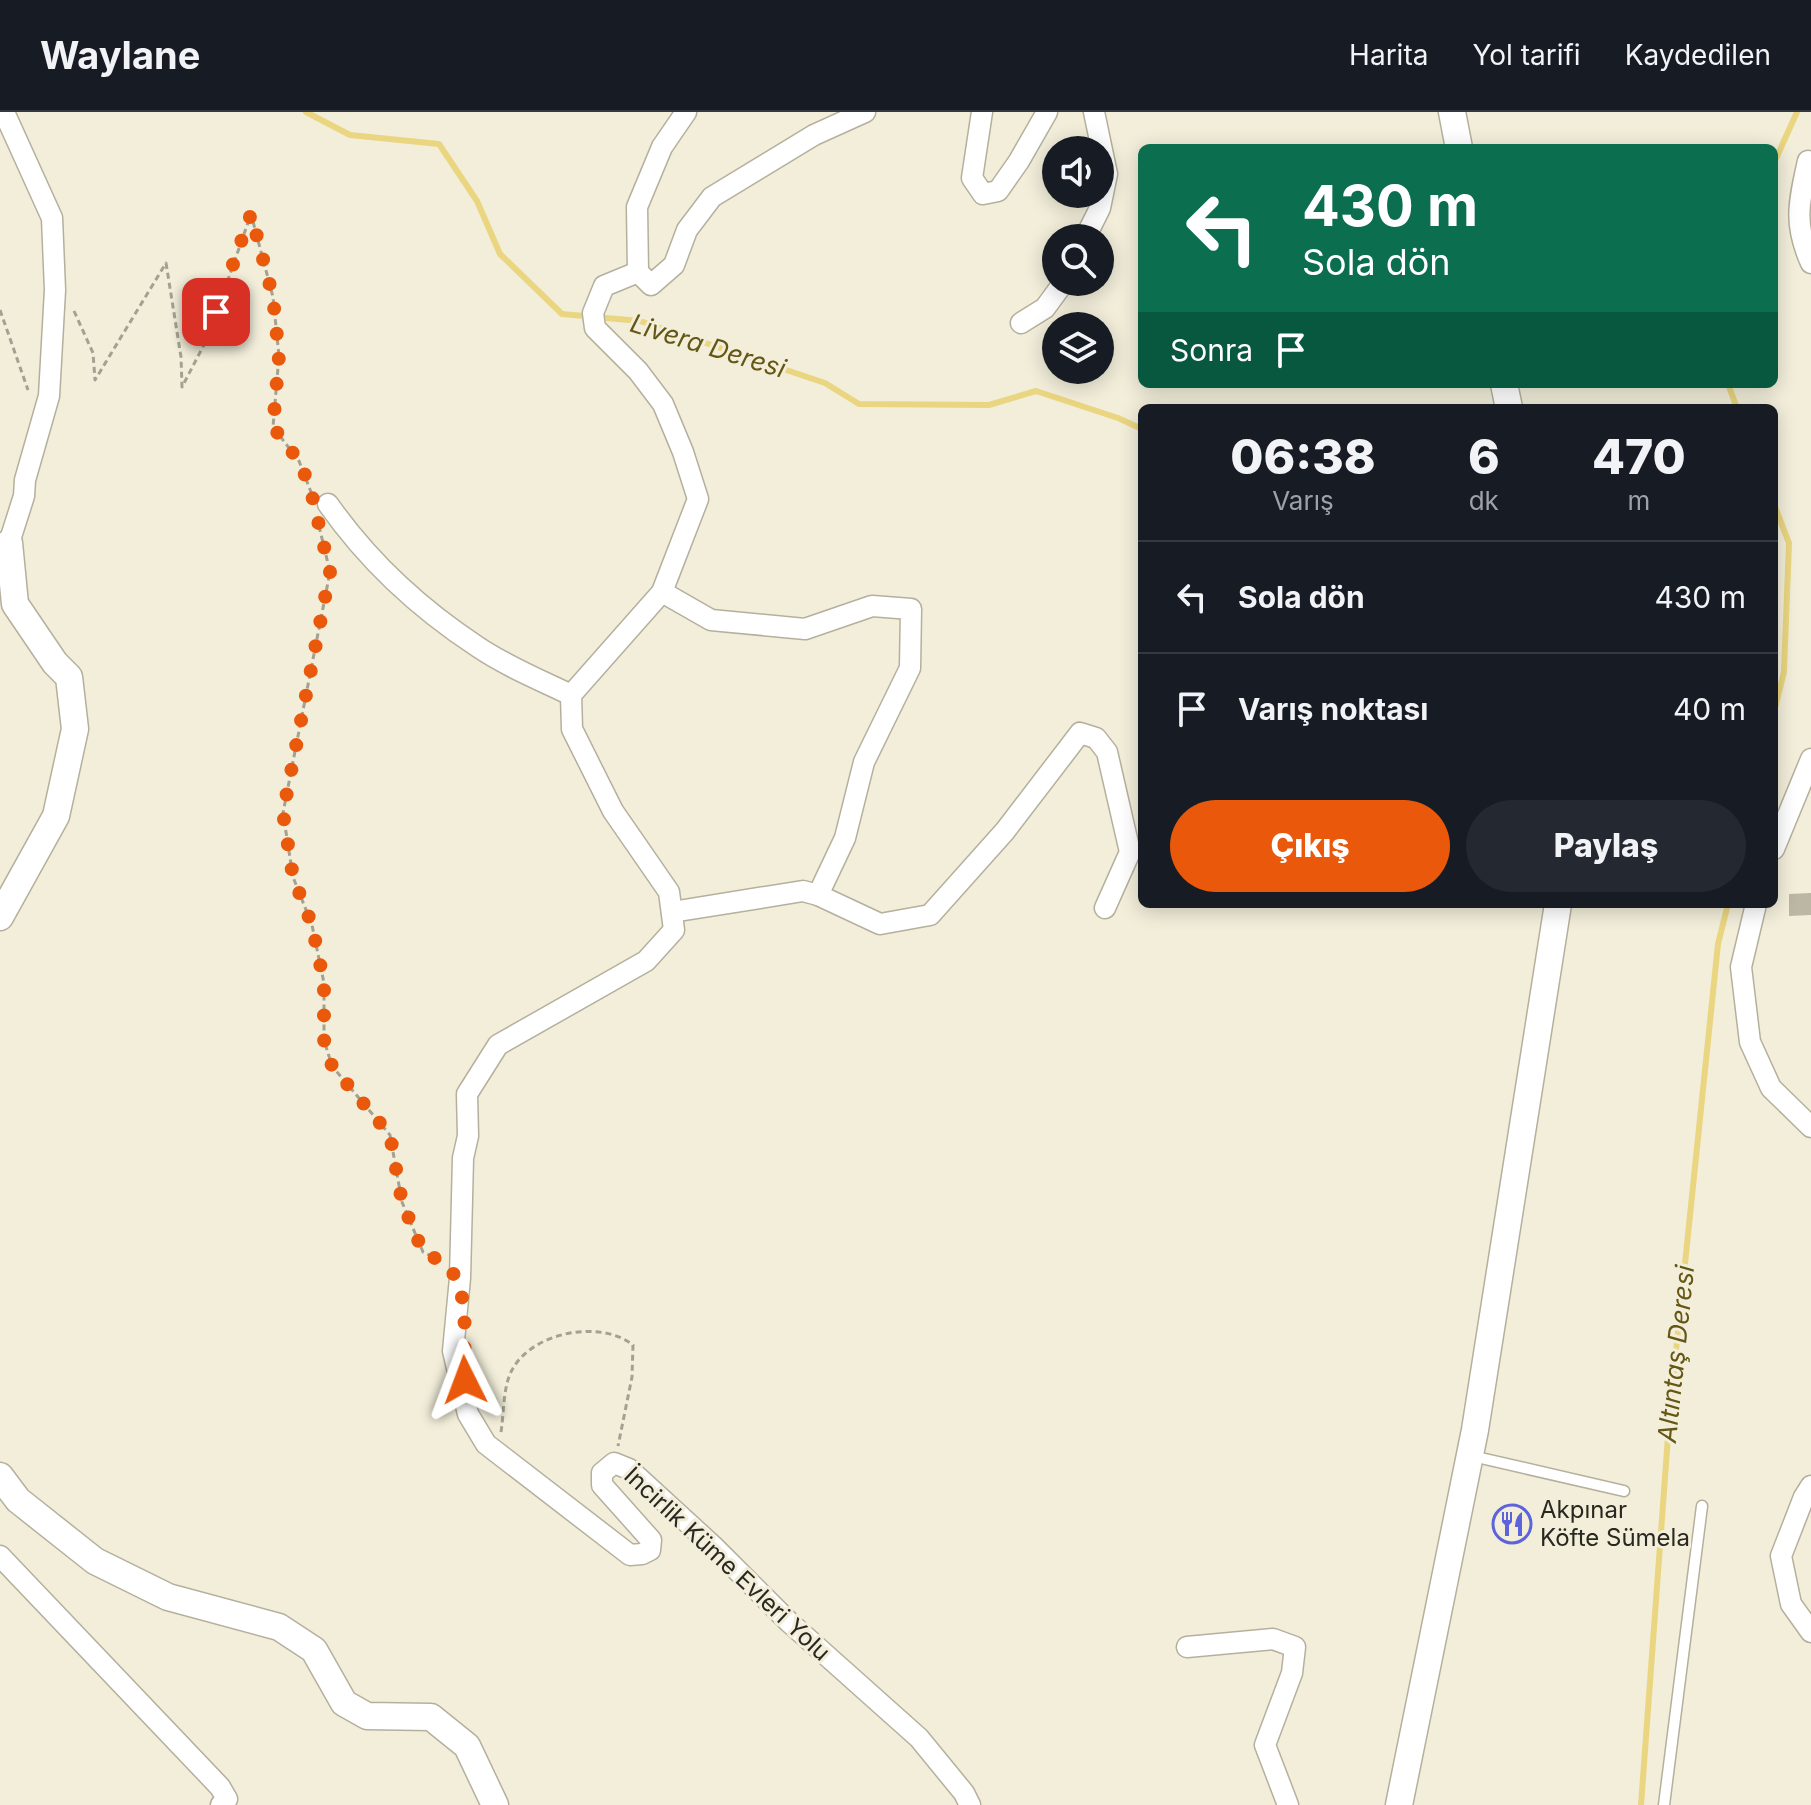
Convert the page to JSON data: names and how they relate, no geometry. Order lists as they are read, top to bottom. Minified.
{"streets":{"street":["İncirlik Küme Evleri Yolu"]},"water":["Livera Deresi","Altıntaş Deresi"],"places":{"restaurant":["Akpınar Köfte Sümela"]},"page":{"header":"Waylane","nav":["Harita","Yol tarifi","Kaydedilen"],"turn":["430 m","Sola dön"],"then":"Sonra","eta":["06:38","Varış","6","dk","470","m"],"list":[{"name":"Sola dön","value":"430 m"},{"name":"Varış noktası","value":"40 m"}],"buttons":["Çıkış","Paylaş"]}}
